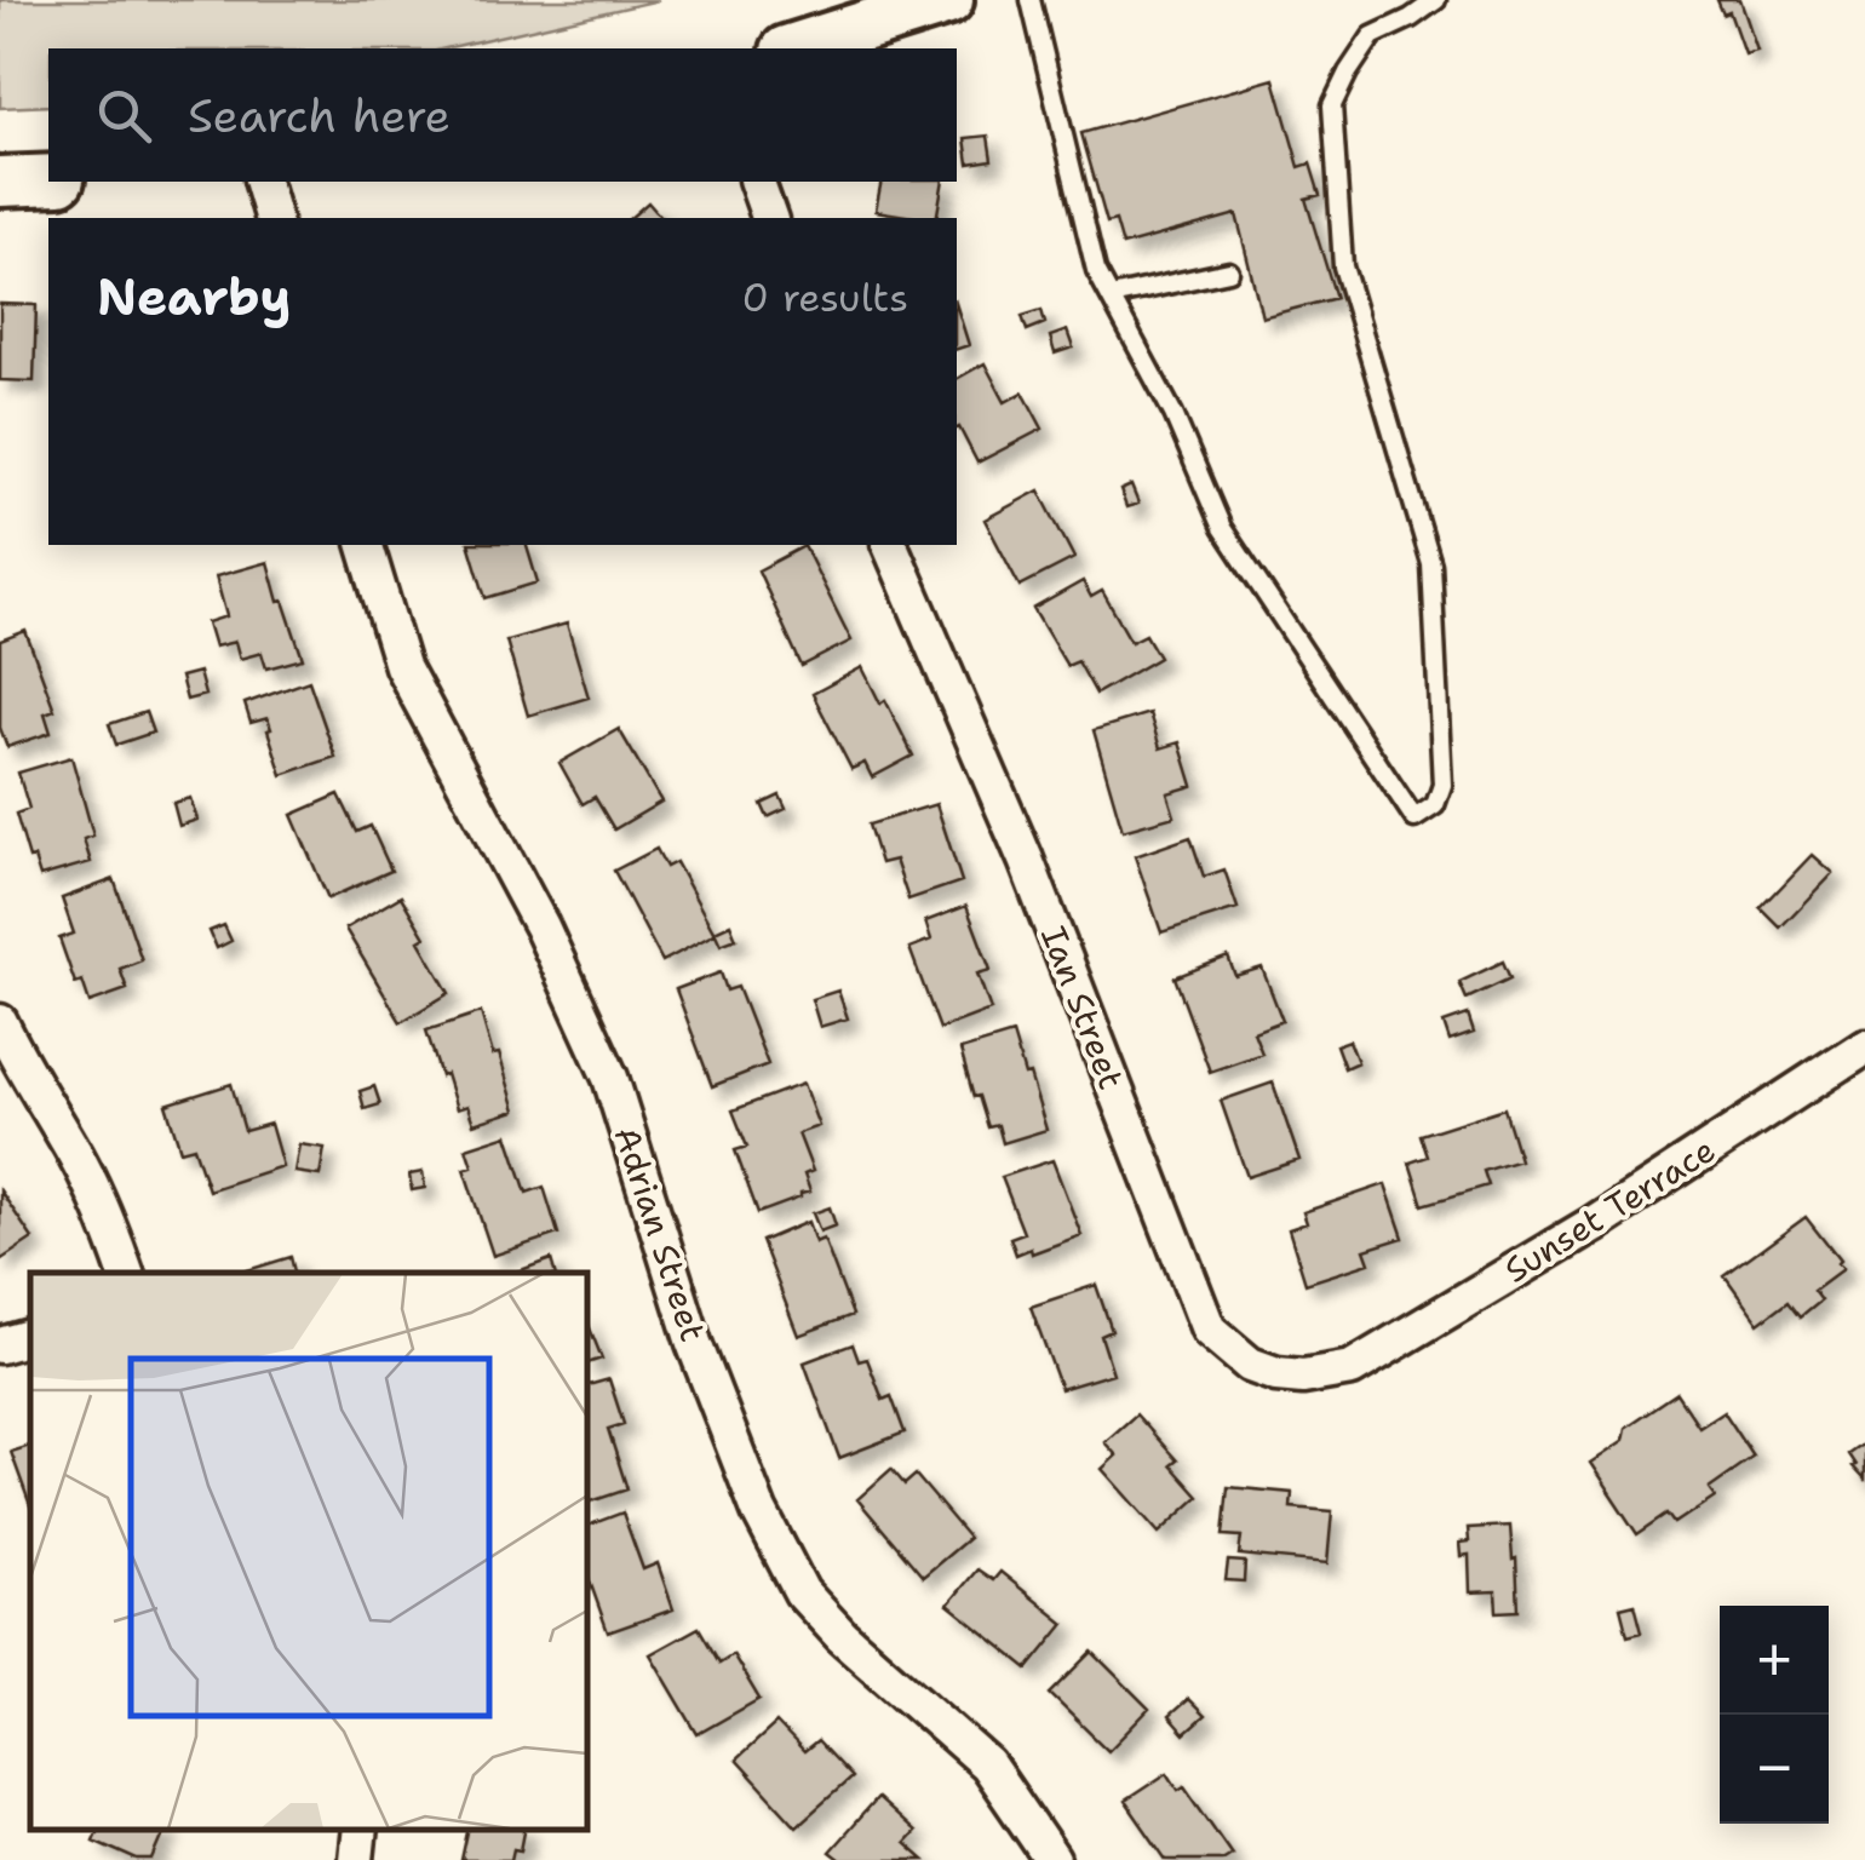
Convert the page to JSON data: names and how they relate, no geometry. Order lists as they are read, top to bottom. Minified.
{"streets":{"street":["Ian Street","Sunset Terrace","Adrian Street"]},"crossings":[["Ian Street","Sunset Terrace"]],"page":{"search":"Search here","heading":["Nearby","0 results"],"map_buttons":["+","−"]}}
